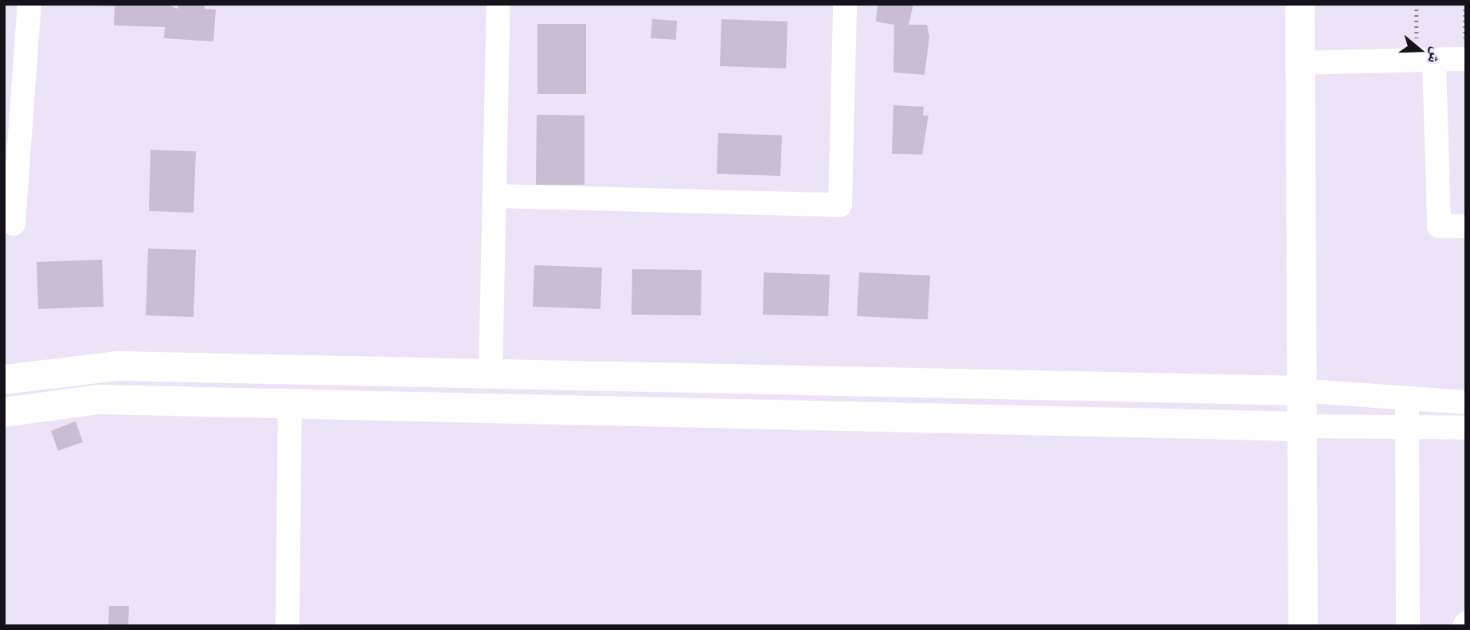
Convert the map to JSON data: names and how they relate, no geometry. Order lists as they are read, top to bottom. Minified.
{"north":"right"}
